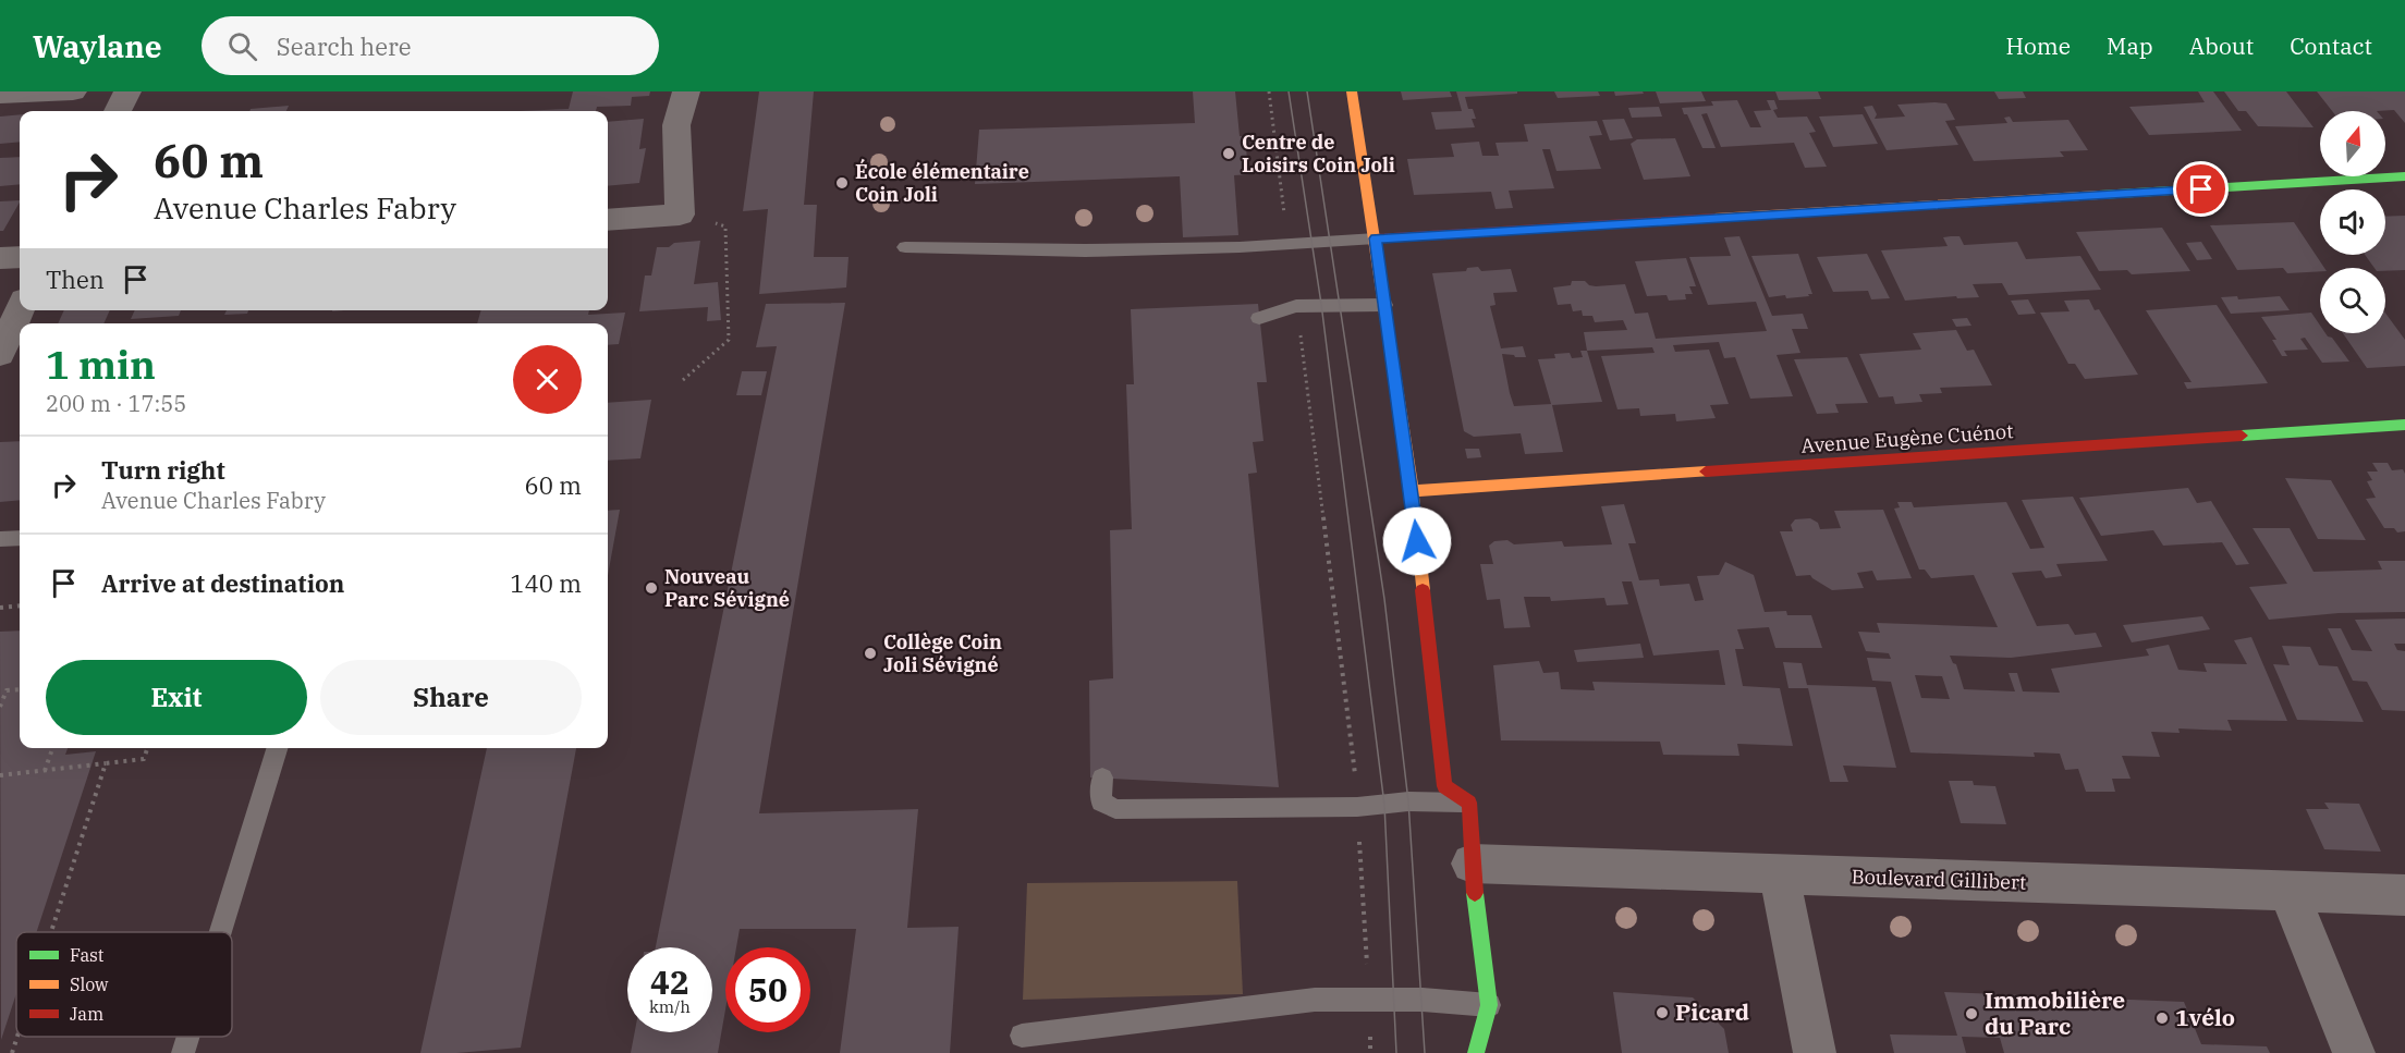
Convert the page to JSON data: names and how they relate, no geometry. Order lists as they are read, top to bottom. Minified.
{"streets":{"street":["Avenue Eugène Cuénot","Boulevard Gillibert"]},"places":["Centre de Loisirs Coin Joli","École élémentaire Coin Joli","Nouveau Parc Sévigné","Collège Coin Joli Sévigné","Picard","Immobilière du Parc","1vélo"],"legend":["Fast","Slow","Jam"],"north":"top","page":{"header":"Waylane","search":"Search here","nav":["Home","Map","About","Contact"],"turn":["60 m","Avenue Charles Fabry"],"then":"Then","heading":["1 min","200 m · 17:55"],"list":[{"name":"Turn right","note":"Avenue Charles Fabry","value":"60 m"},{"name":"Arrive at destination","value":"140 m"}],"buttons":["Exit","Share"],"speed":"42 km/h","limit":"50"}}
